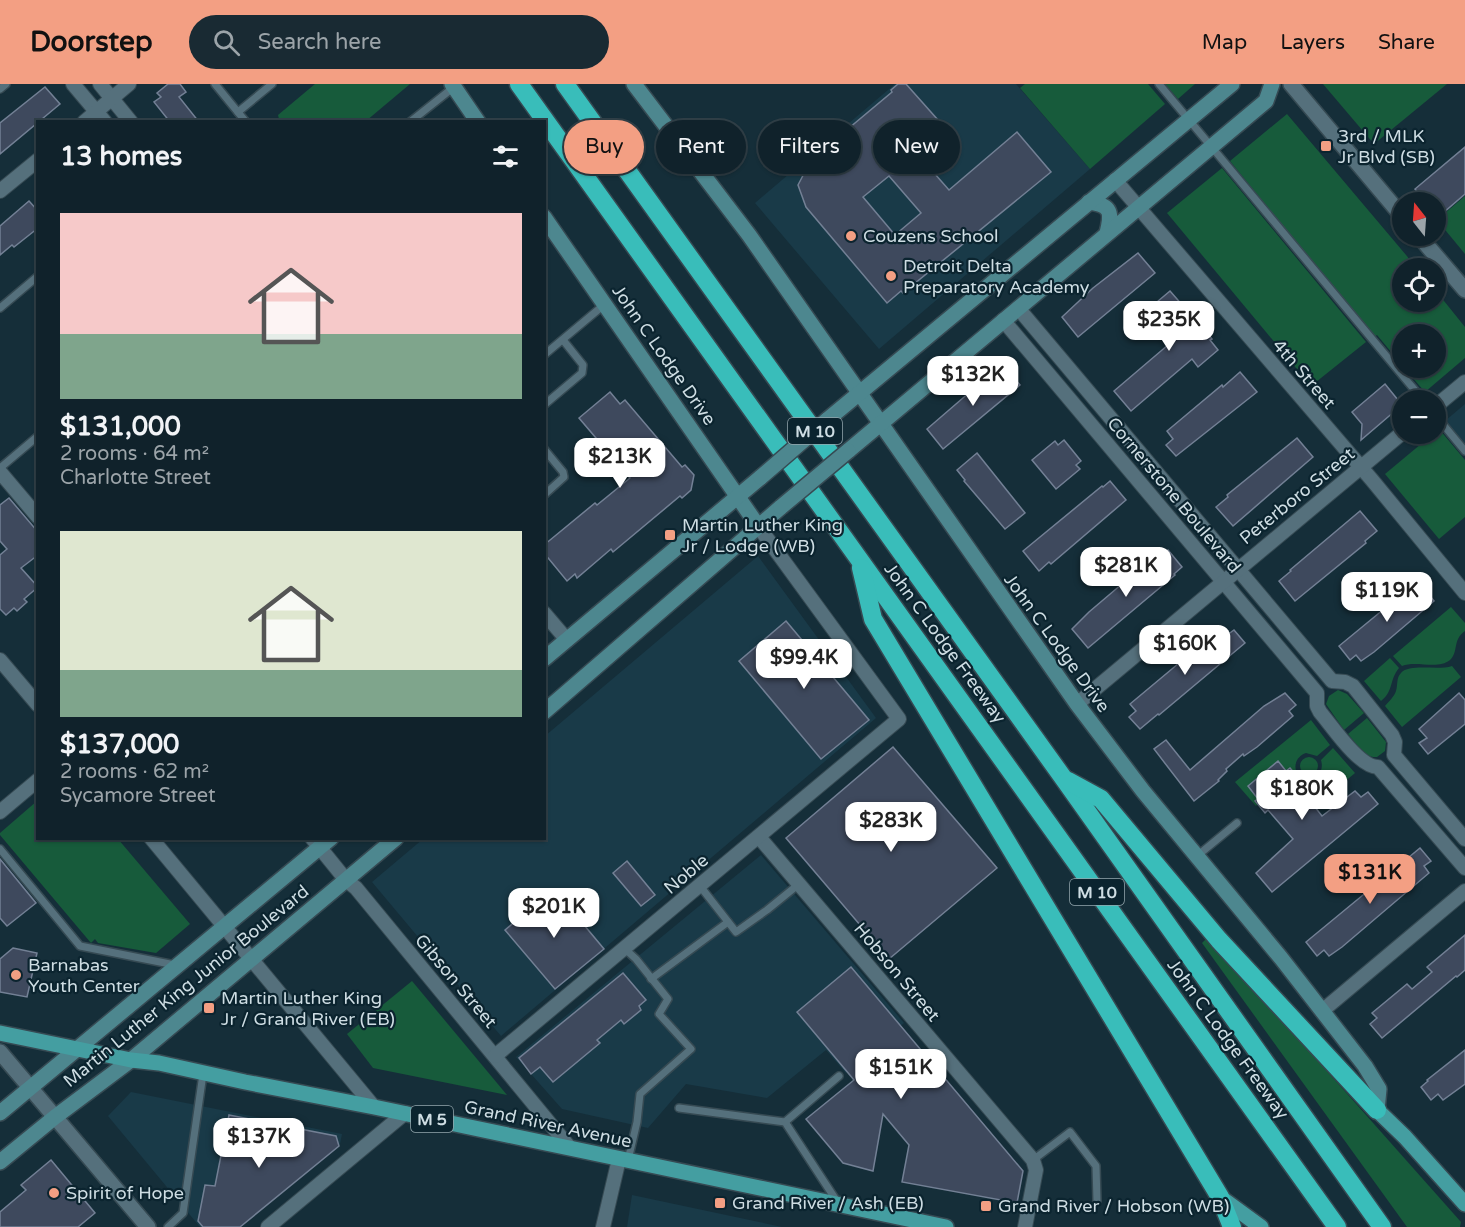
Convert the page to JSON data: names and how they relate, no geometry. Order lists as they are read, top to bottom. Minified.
{"streets":{"highway":["M 10","John C Lodge Freeway"],"main road":["John C Lodge Drive","Martin Luther King Junior Boulevard","M 5","Grand River Avenue"],"street":["4th Street","Cornerstone Boulevard","Peterboro Street","Noble","Hobson Street","Gibson Street"]},"crossings":[["John C Lodge Drive","Peterboro Street"],["John C Lodge Drive","Noble"],["4th Street","Peterboro Street"],["Cornerstone Boulevard","Peterboro Street"],["Noble","Hobson Street"],["Noble","Gibson Street"],["Gibson Street","Martin Luther King Junior Boulevard"],["Gibson Street","Grand River Avenue"],["Martin Luther King Junior Boulevard","Grand River Avenue"]],"places":{"transit":["3rd / MLK Jr Blvd (SB)","Martin Luther King Jr / Lodge (WB)","Martin Luther King Jr / Grand River (EB)","Grand River / Ash (EB)","Grand River / Hobson (WB)"],"other":["Couzens School","Detroit Delta Preparatory Academy","Barnabas Youth Center","Spirit of Hope"]},"north":"top","page":{"header":"Doorstep","search":"Search here","nav":["Map","Layers","Share"],"chip":["Buy","Rent","Filters","New"],"heading":"13 homes","map_buttons":["+","−"],"list":[{"name":"$131,000","note":"2 rooms · 64 m² · Charlotte Street"},{"name":"$137,000","note":"2 rooms · 62 m² · Sycamore Street"}],"price":["$235K","$132K","$213K","$281K","$119K","$160K","$99.4K","$180K","$283K","$131K","$201K","$151K","$137K"]}}
